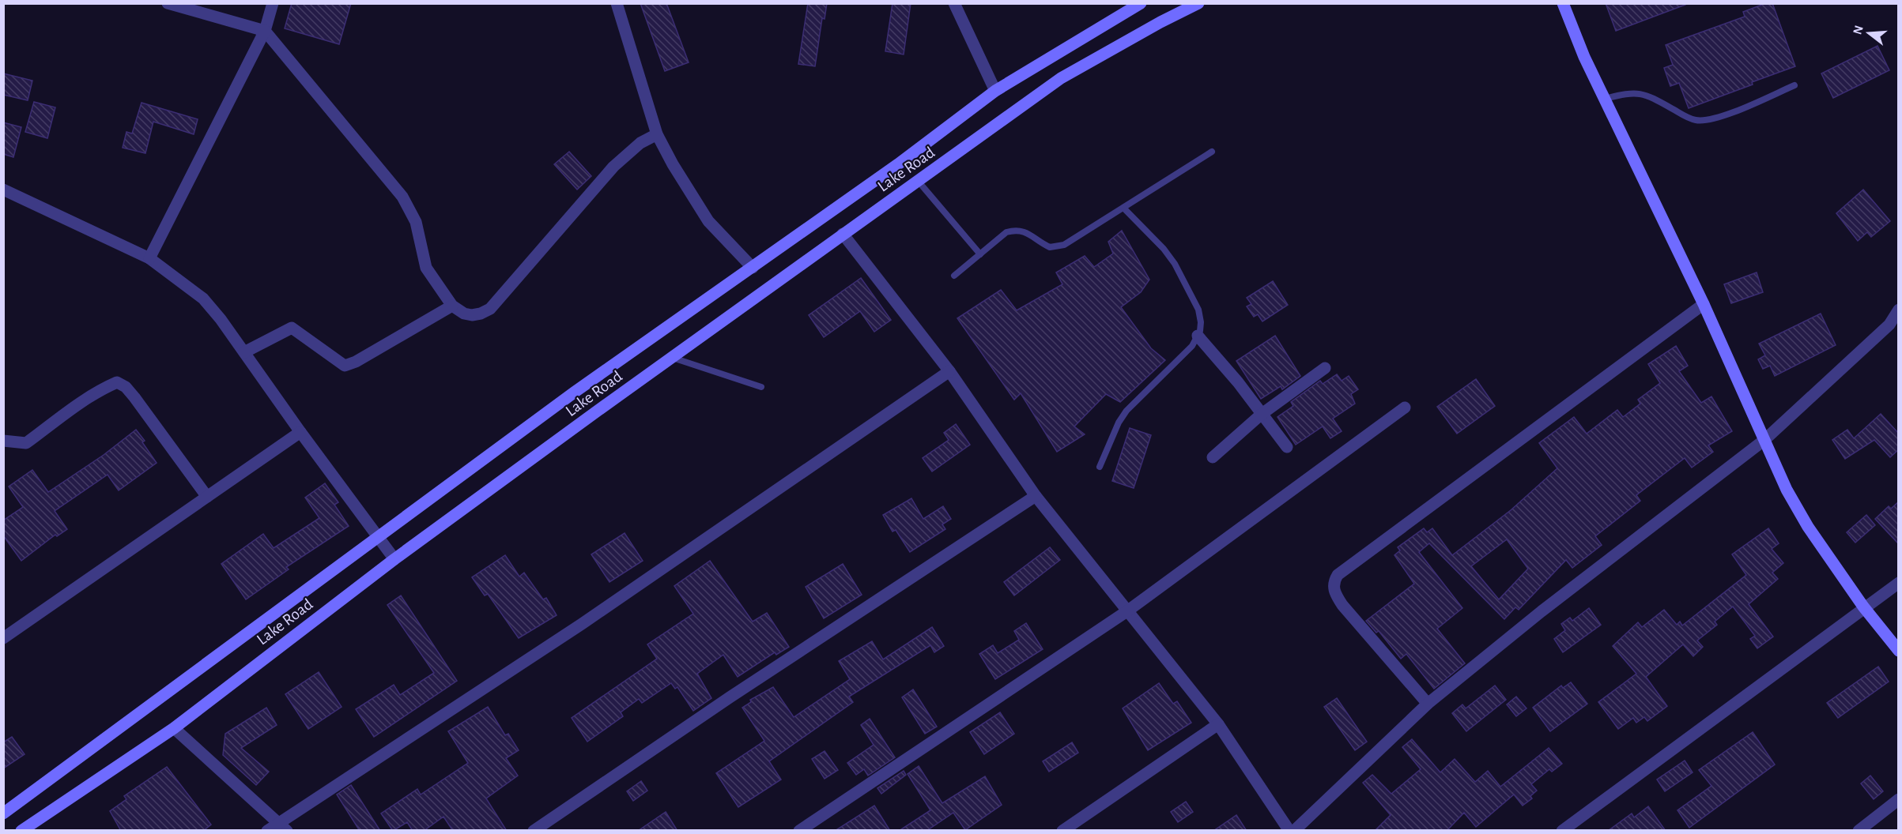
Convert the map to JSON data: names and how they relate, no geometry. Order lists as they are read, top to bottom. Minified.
{"streets":{"main road":["Lake Road"]},"north":"left"}
